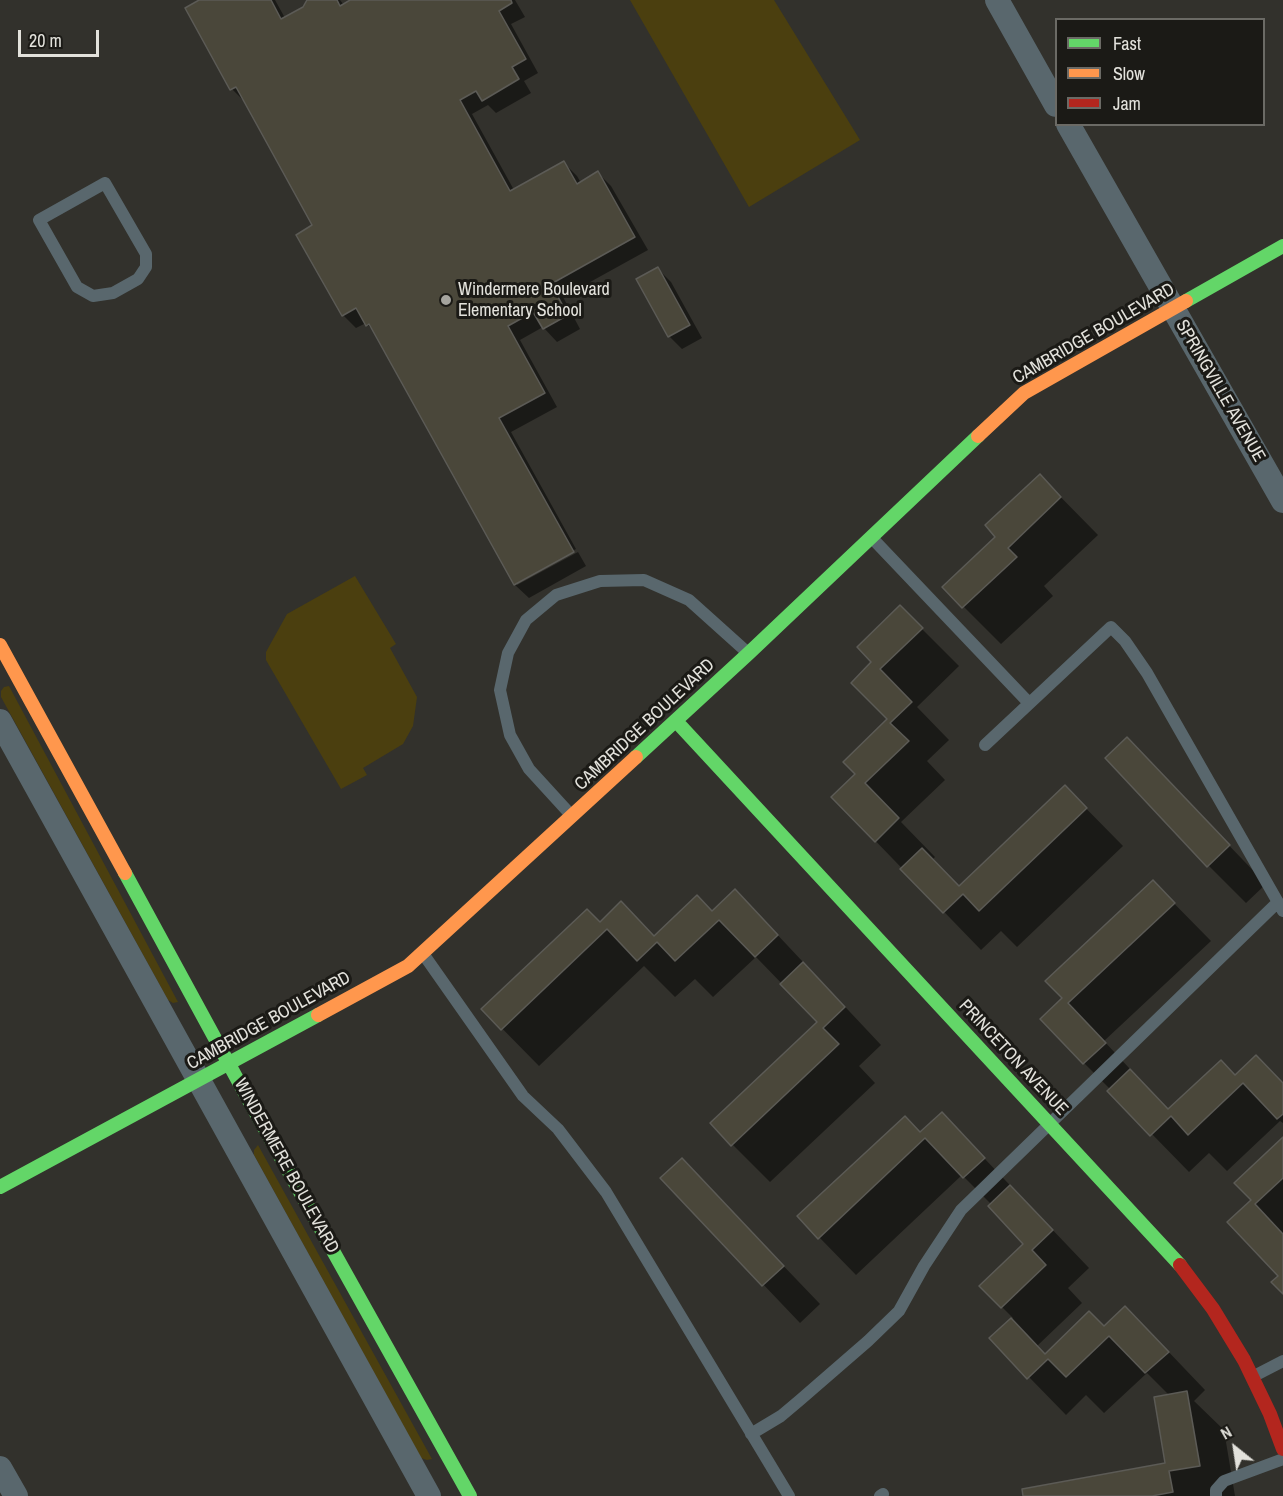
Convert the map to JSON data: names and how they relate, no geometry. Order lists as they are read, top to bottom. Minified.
{"streets":{"street":["CAMBRIDGE BOULEVARD","SPRINGVILLE AVENUE","PRINCETON AVENUE","WINDERMERE BOULEVARD"]},"crossings":[["CAMBRIDGE BOULEVARD","SPRINGVILLE AVENUE"],["CAMBRIDGE BOULEVARD","PRINCETON AVENUE"],["CAMBRIDGE BOULEVARD","WINDERMERE BOULEVARD"]],"places":["Windermere Boulevard Elementary School"],"legend":["Fast","Slow","Jam"],"scale_bar":"20 m","north":"top left"}
